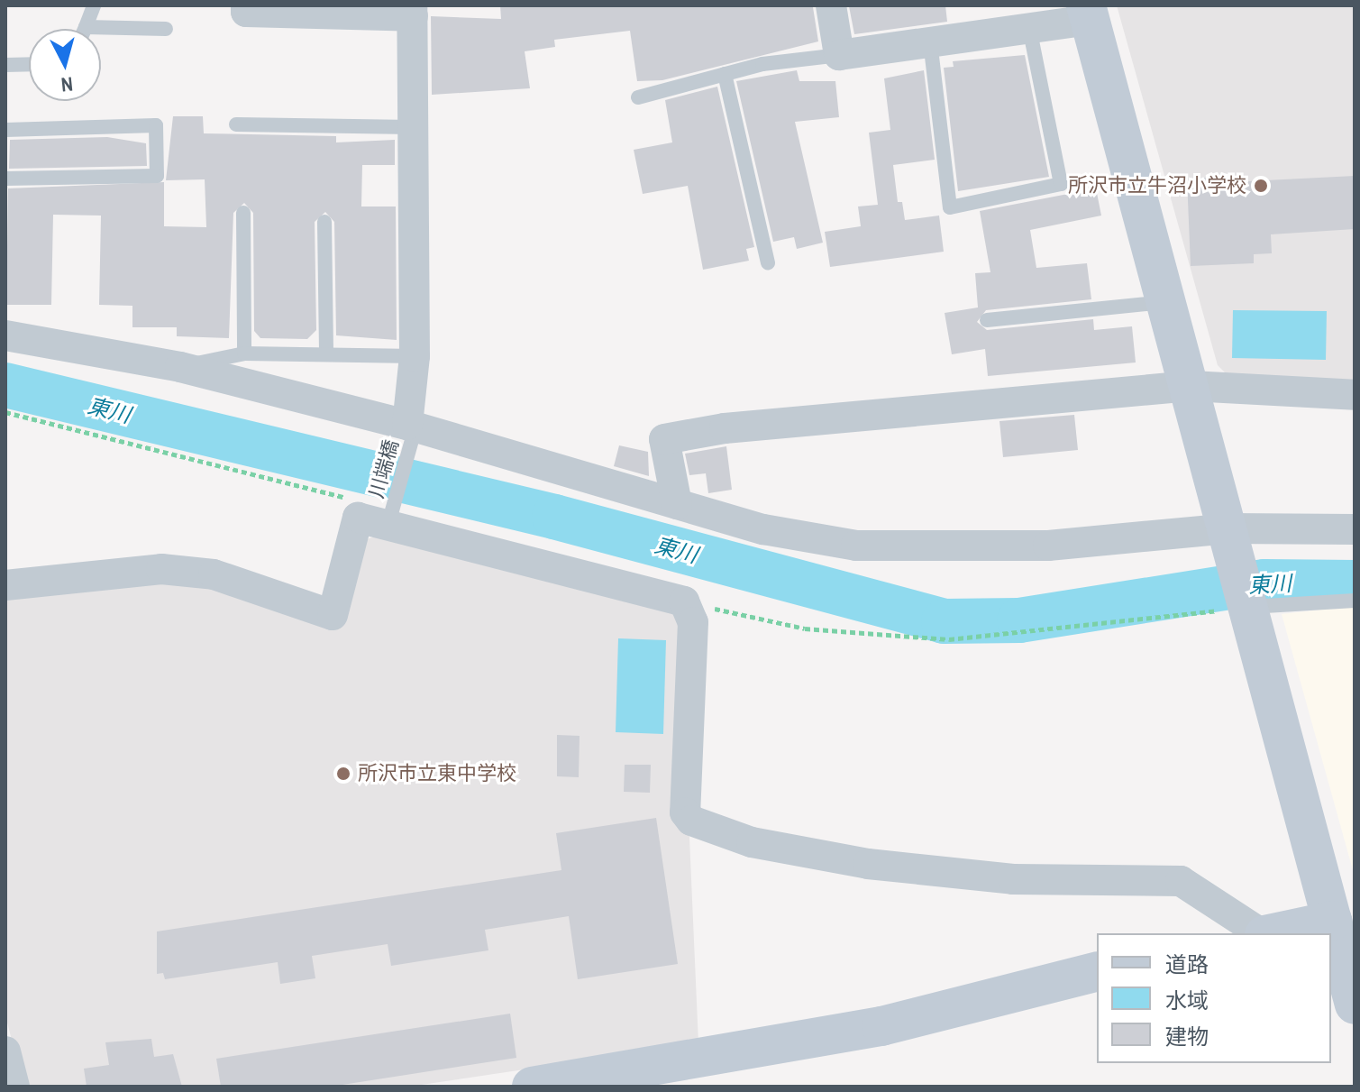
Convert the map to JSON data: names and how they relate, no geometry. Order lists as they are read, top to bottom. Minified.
{"streets":{"lane":["川端橋"]},"water":["東川"],"places":["所沢市立牛沼小学校","所沢市立東中学校"],"legend":["道路","水域","建物"],"north":"bottom"}
